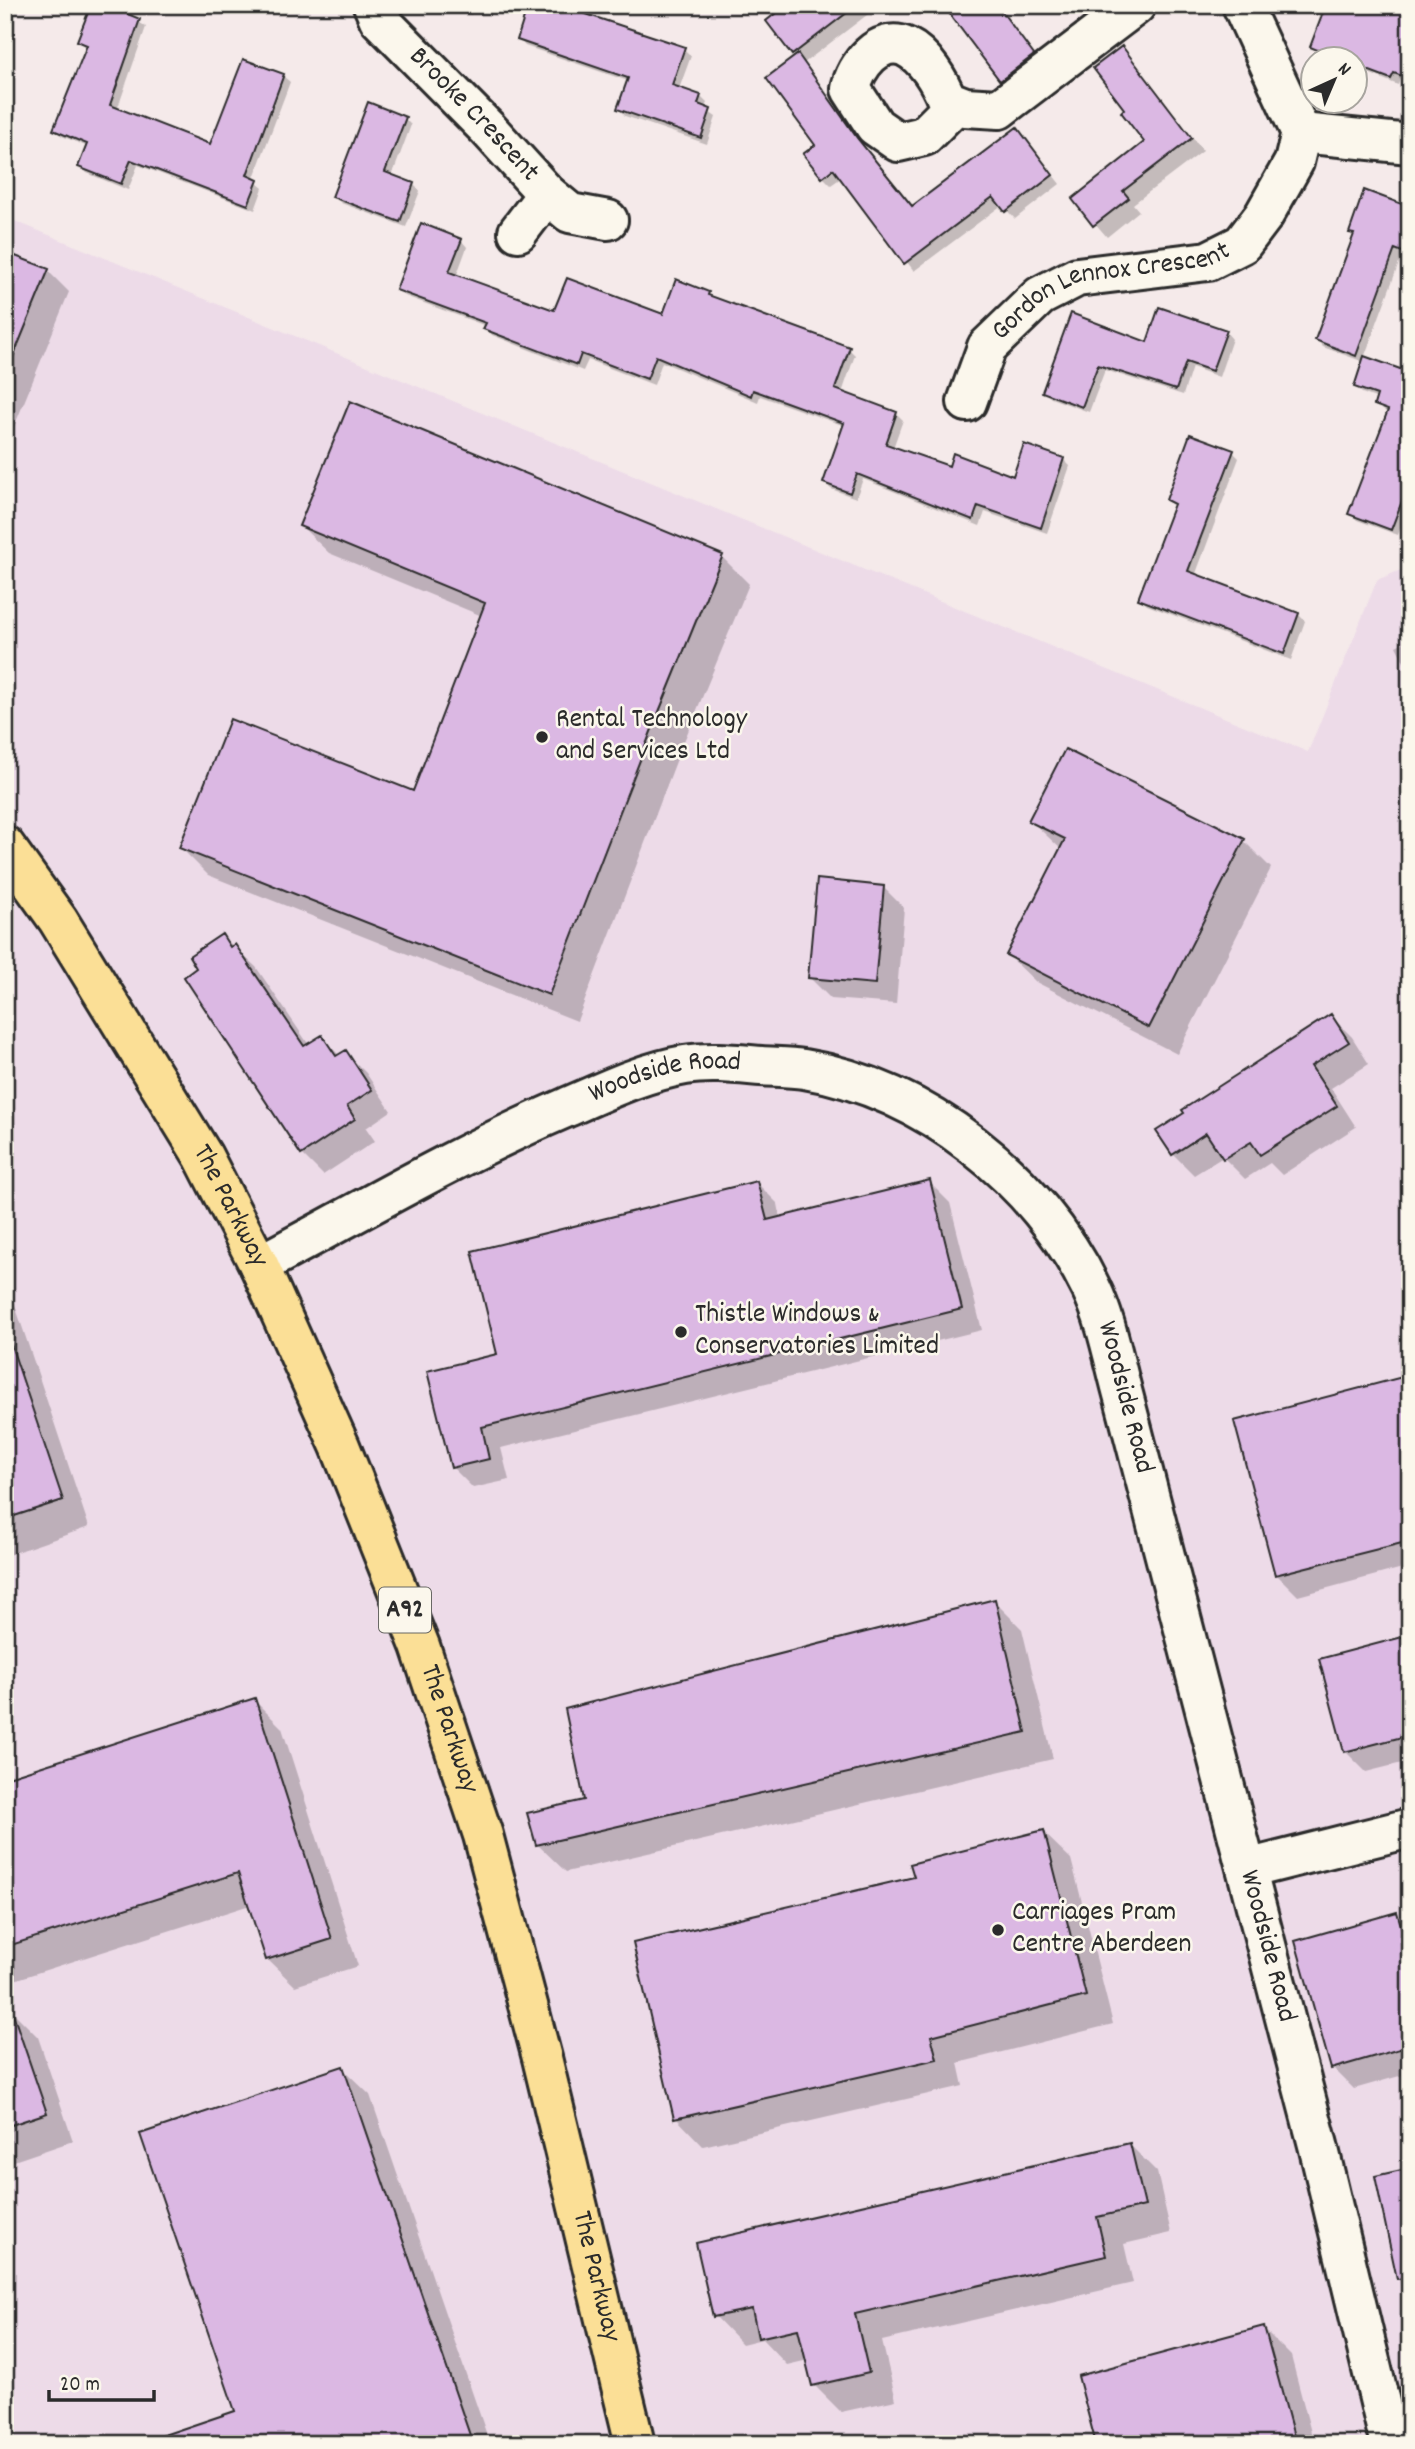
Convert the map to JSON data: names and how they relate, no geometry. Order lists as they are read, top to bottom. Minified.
{"streets":{"main road":["The Parkway","A92"],"street":["Brooke Crescent","Gordon Lennox Crescent","Woodside Road"]},"crossings":[["Woodside Road","The Parkway"]],"places":["Rental Technology and Services Ltd","Thistle Windows & Conservatories Limited","Carriages Pram Centre Aberdeen"],"scale_bar":"20 m","north":"top right"}
